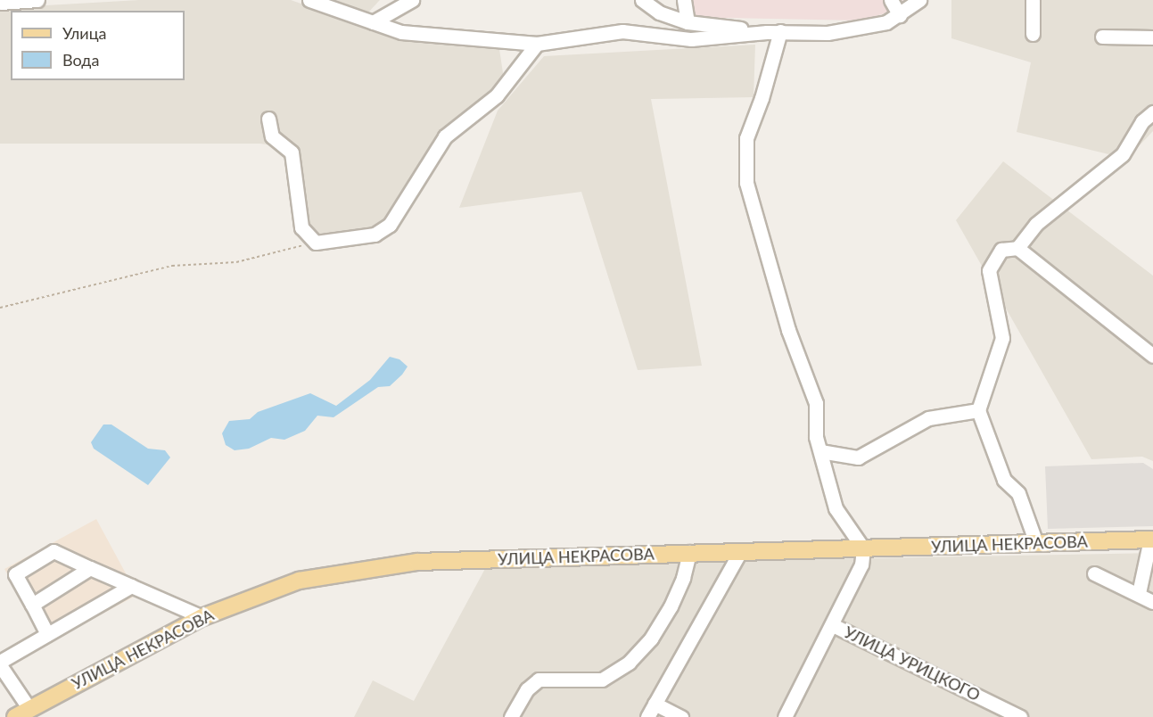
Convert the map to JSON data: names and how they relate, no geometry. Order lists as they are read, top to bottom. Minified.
{"streets":{"main road":["УЛИЦА НЕКРАСОВА"],"street":["УЛИЦА УРИЦКОГО"]},"legend":["Улица","Вода"]}
